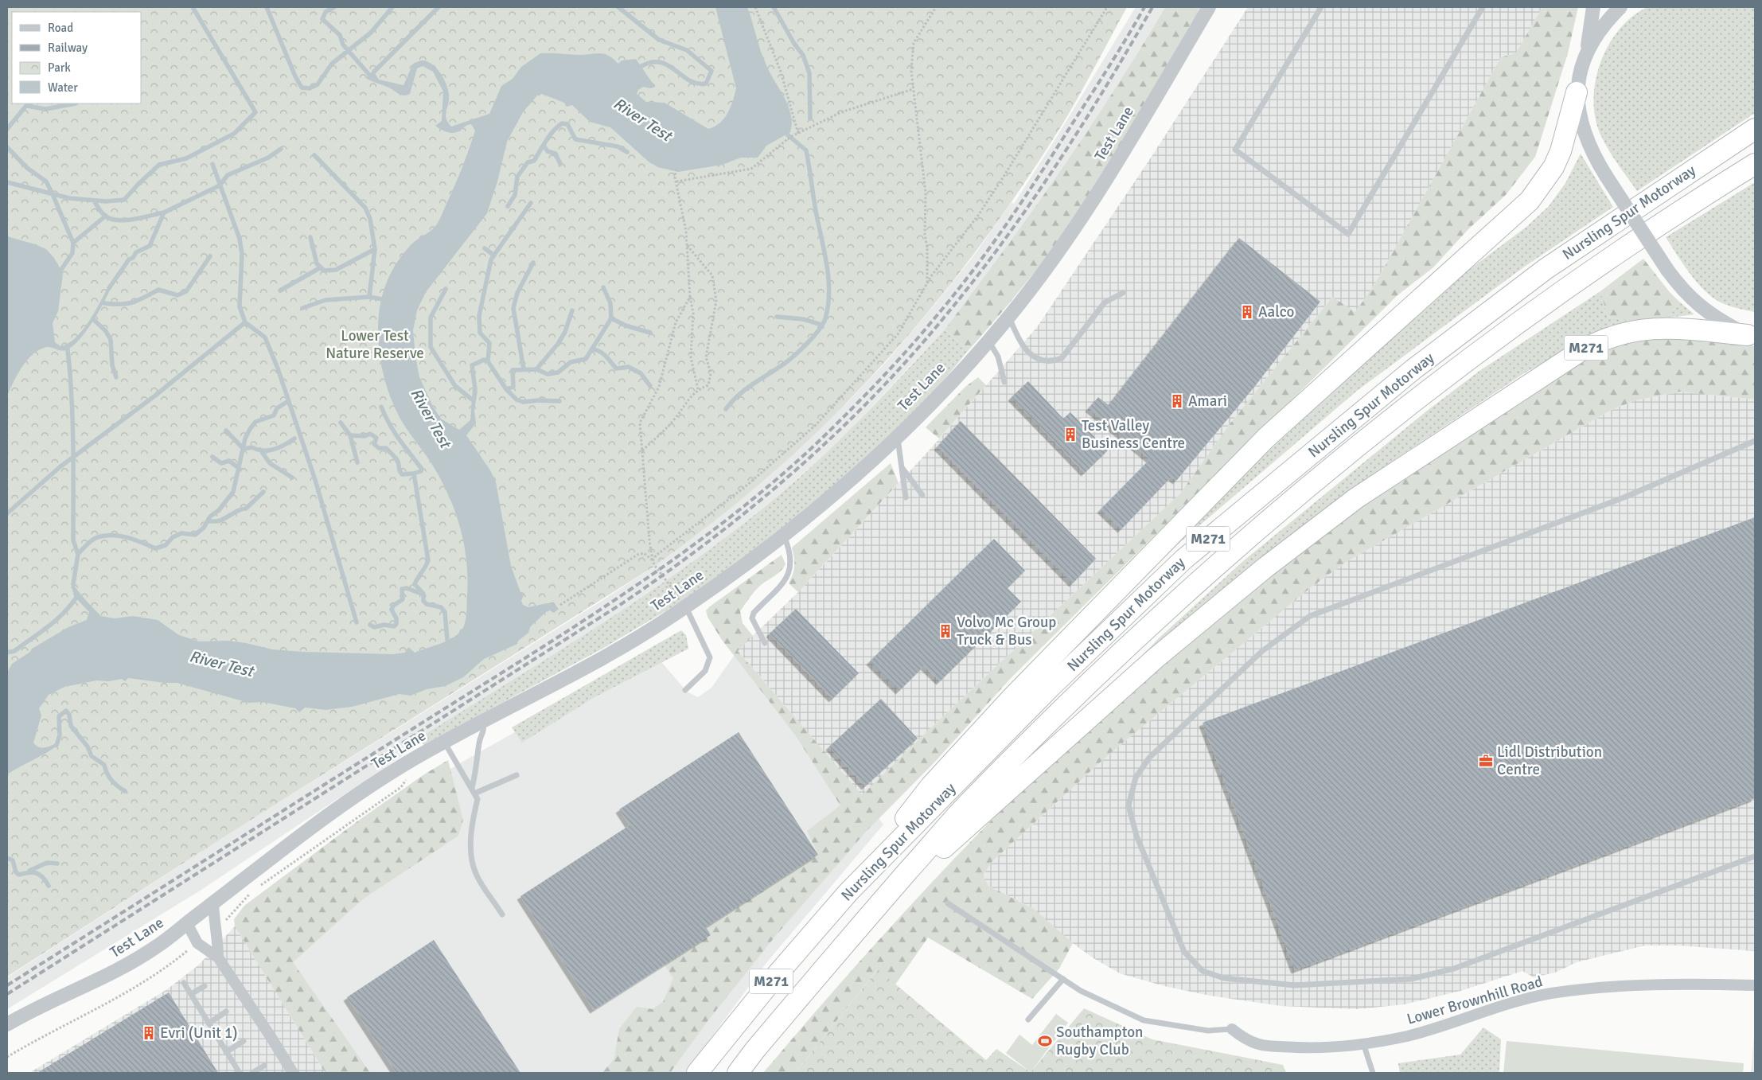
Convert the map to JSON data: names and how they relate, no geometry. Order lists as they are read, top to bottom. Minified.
{"streets":{"highway":["Nursling Spur Motorway","M271"],"street":["Test Lane","Lower Brownhill Road"]},"crossings":[["Nursling Spur Motorway","M271"]],"water":["River Test"],"parks":["Lower Test Nature Reserve"],"places":{"building":["Aalco","Amari","Test Valley Business Centre","Volvo Mc Group Truck & Bus","Evri (Unit 1)"],"office":["Lidl Distribution Centre"],"sports":["Southampton Rugby Club"]},"legend":["Road","Railway","Park","Water"]}
